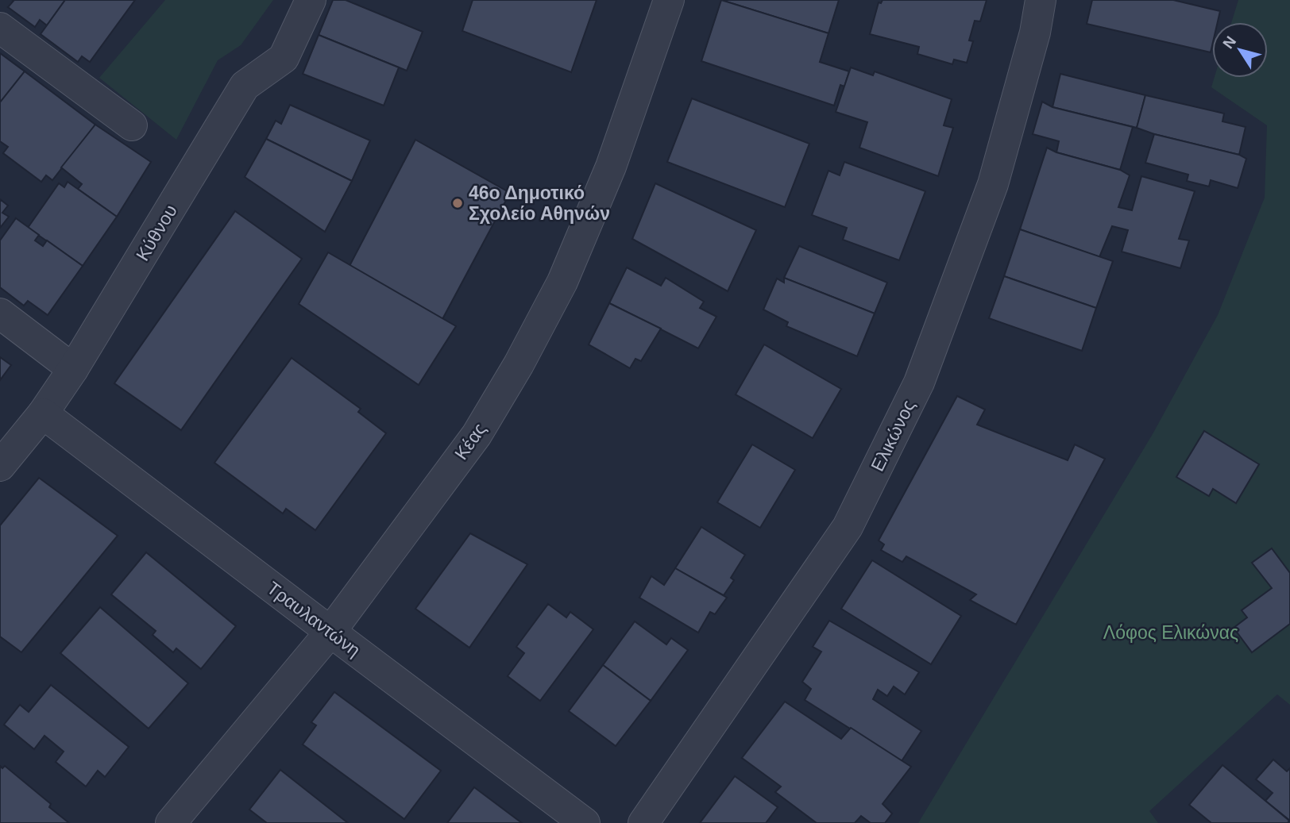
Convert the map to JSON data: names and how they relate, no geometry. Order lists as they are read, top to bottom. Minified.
{"streets":{"street":["Κύθνου","Ελικώνος","Κέας","Τραυλαντώνη"]},"crossings":[["Κύθνου","Τραυλαντώνη"],["Κέας","Τραυλαντώνη"]],"parks":["Λόφος Ελικώνας"],"places":["46ο Δημοτικό Σχολείο Αθηνών"],"north":"top left"}
